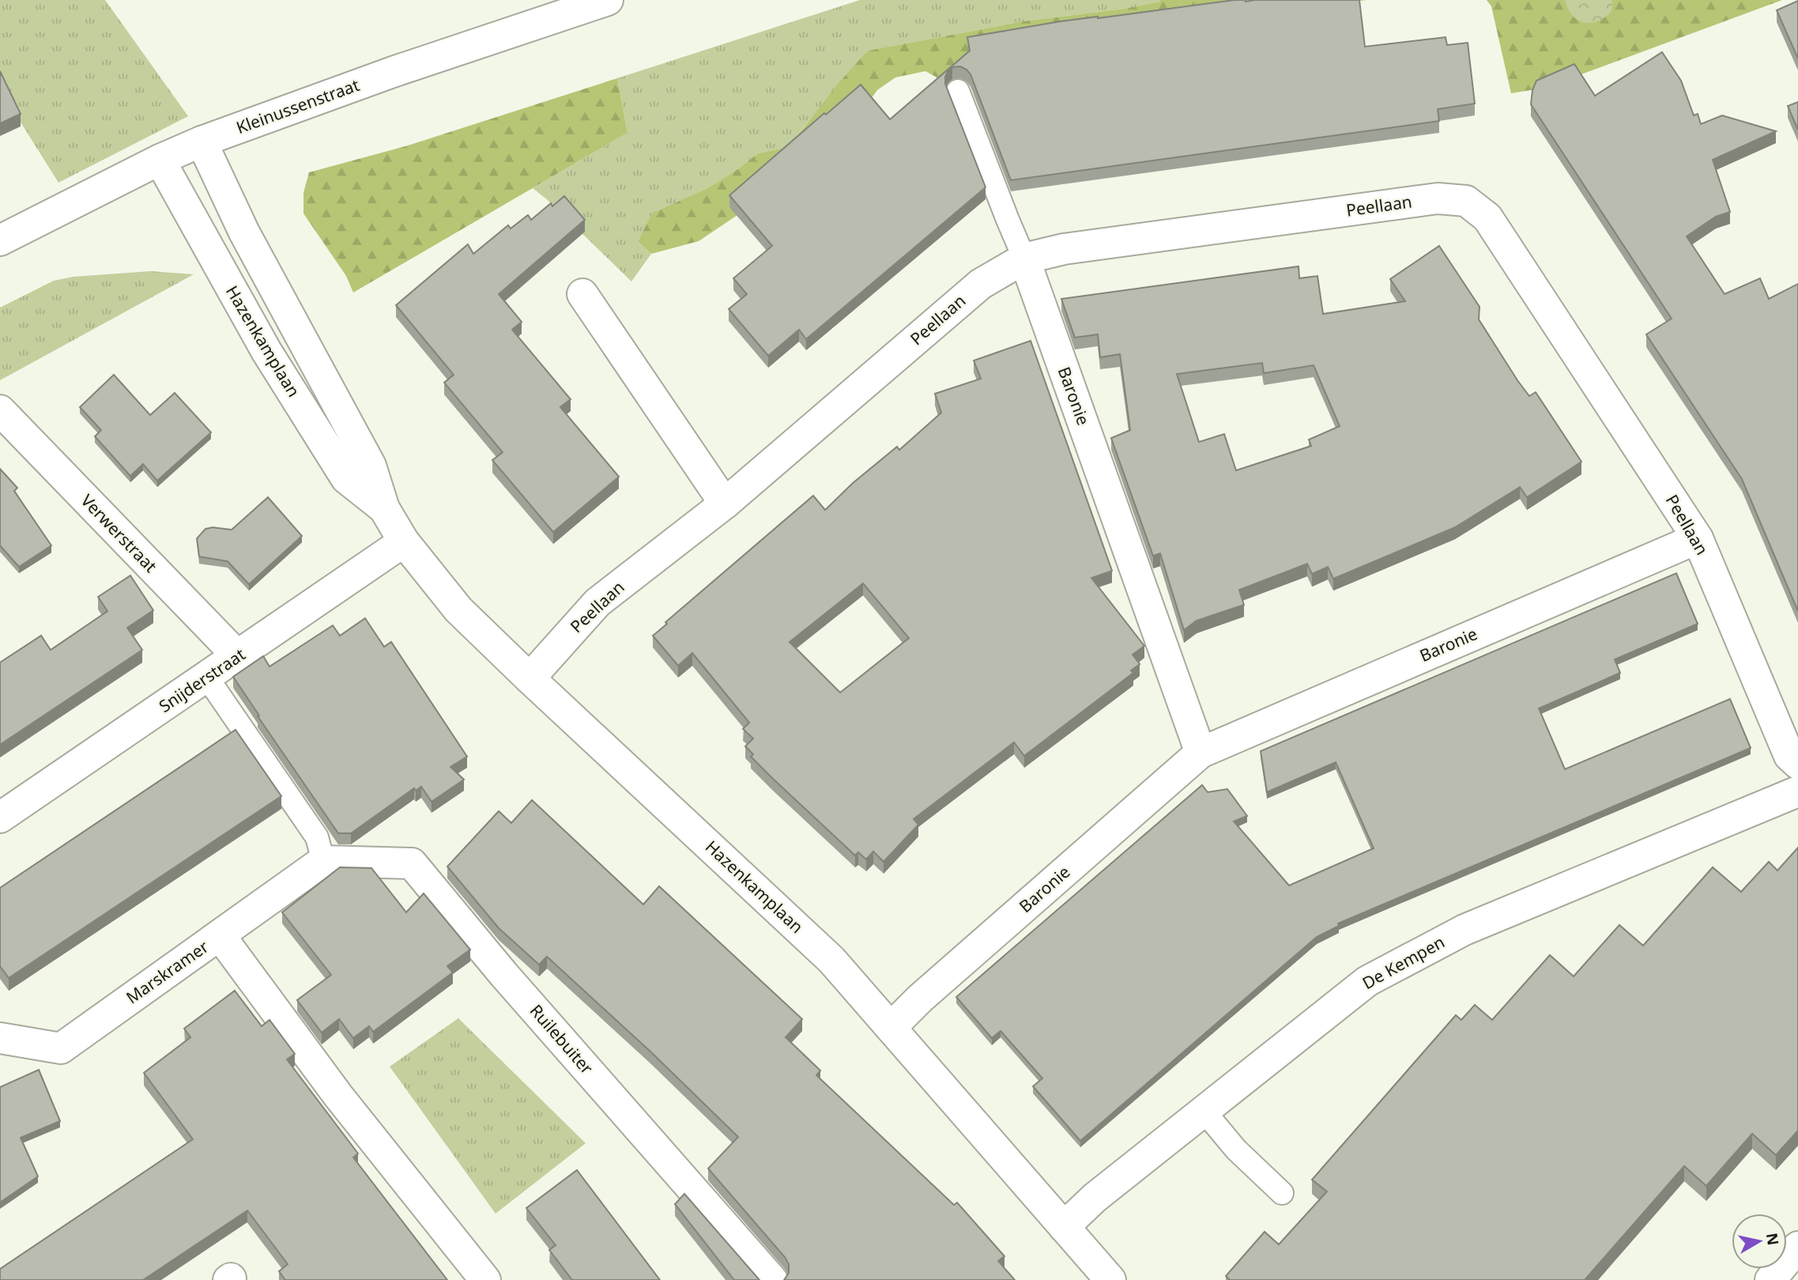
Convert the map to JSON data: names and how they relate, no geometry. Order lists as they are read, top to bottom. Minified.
{"streets":{"street":["Kleinussenstraat","Peellaan","Hazenkamplaan","Baronie","Verwerstraat","Snijderstraat","De Kempen","Marskramer","Ruilebuiter"]},"crossings":[["Kleinussenstraat","Hazenkamplaan"],["Peellaan","Hazenkamplaan"],["Peellaan","Baronie"],["Hazenkamplaan","Baronie"],["Hazenkamplaan","Snijderstraat"],["Hazenkamplaan","De Kempen"],["Verwerstraat","Snijderstraat"],["Marskramer","Ruilebuiter"]],"north":"right"}
